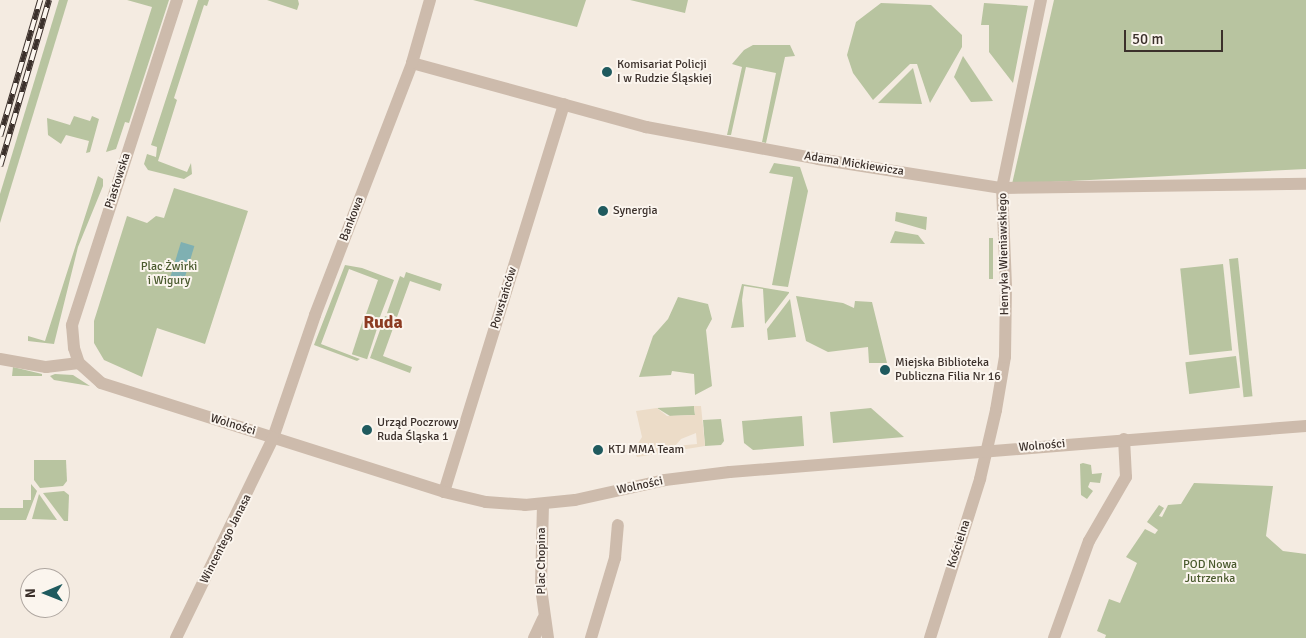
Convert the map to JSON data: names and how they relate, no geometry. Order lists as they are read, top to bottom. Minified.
{"streets":{"street":["Adama Mickiewicza","Piastowska","Bankowa","Henryka Wieniawskiego","Powstańców","Wolności","Wincentego Janasa","Kościelna","Plac Chopina"]},"crossings":[["Adama Mickiewicza","Bankowa"],["Adama Mickiewicza","Henryka Wieniawskiego"],["Adama Mickiewicza","Powstańców"],["Piastowska","Wolności"],["Bankowa","Wolności"],["Bankowa","Wincentego Janasa"],["Henryka Wieniawskiego","Wolności"],["Henryka Wieniawskiego","Kościelna"],["Powstańców","Wolności"],["Wolności","Wincentego Janasa"],["Wolności","Kościelna"],["Wolności","Plac Chopina"]],"districts":["Ruda"],"parks":["Plac Żwirki i Wigury","POD Nowa Jutrzenka"],"places":["Komisariat Policji I w Rudzie Śląskiej","Synergia","Miejska Biblioteka Publiczna Filia Nr 16","Urząd Poczrowy Ruda Śląska 1","KTJ MMA Team"],"scale_bar":"50 m","north":"left"}
